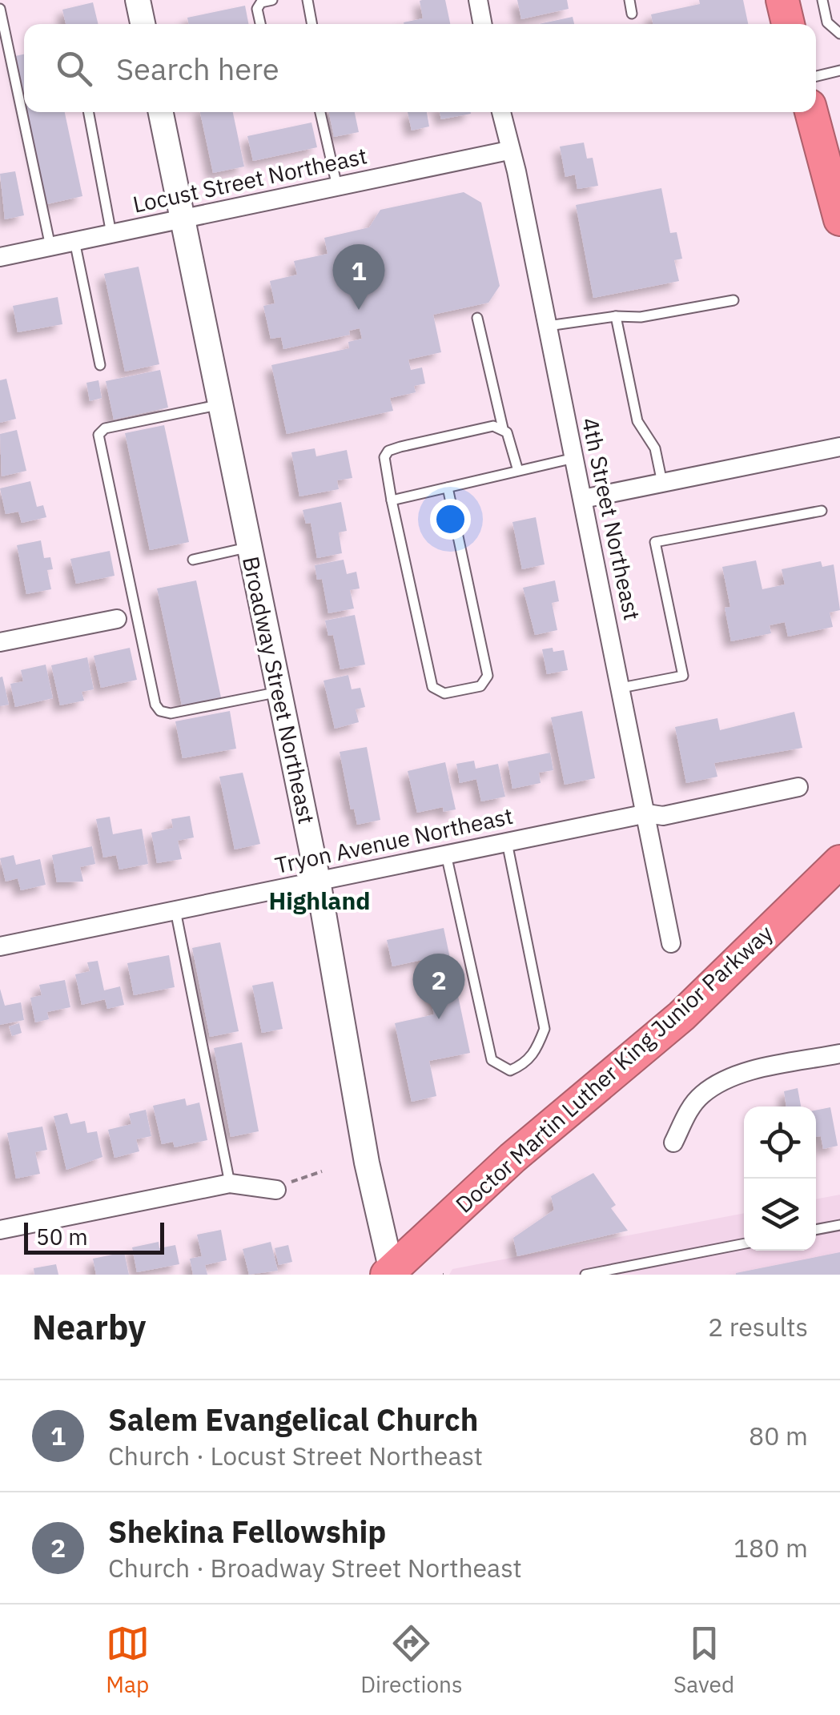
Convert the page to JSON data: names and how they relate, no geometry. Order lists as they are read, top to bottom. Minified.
{"streets":{"highway":["Doctor Martin Luther King Junior Parkway"],"main road":["Broadway Street Northeast"],"street":["Locust Street Northeast","4th Street Northeast","Tryon Avenue Northeast"]},"crossings":[["Locust Street Northeast","4th Street Northeast"],["Locust Street Northeast","Broadway Street Northeast"],["4th Street Northeast","Tryon Avenue Northeast"],["Broadway Street Northeast","Tryon Avenue Northeast"],["Broadway Street Northeast","Doctor Martin Luther King Junior Parkway"]],"districts":["Highland"],"scale_bar":"50 m","page":{"search":"Search here","pins":["1","2"],"scale":"50 m","heading":["Nearby","2 results"],"list":[{"mark":"1","name":"Salem Evangelical Church","note":"Church · Locust Street Northeast","value":"80 m"},{"mark":"2","name":"Shekina Fellowship","note":"Church · Broadway Street Northeast","value":"180 m"}],"nav":["Map","Directions","Saved"]}}
